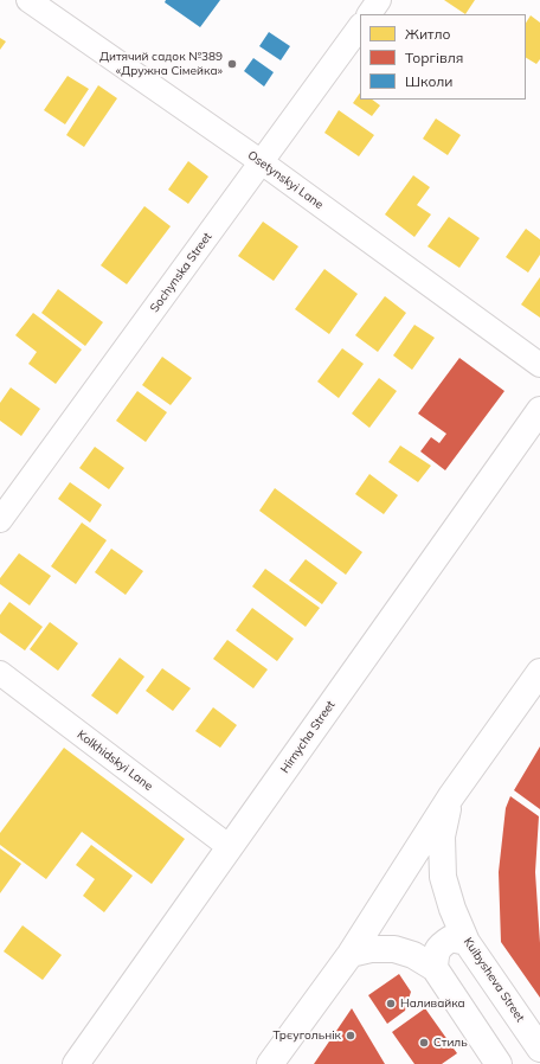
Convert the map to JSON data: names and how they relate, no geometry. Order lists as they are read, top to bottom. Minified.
{"streets":{"main road":["Hirnycha Street","Kuibysheva Street"],"street":["Osetynskyi Lane","Sochynska Street","Kolkhidskyi Lane"]},"crossings":[["Osetynskyi Lane","Sochynska Street"],["Hirnycha Street","Kolkhidskyi Lane"]],"places":["Дитячий садок №389 «Дружна Сімейка»","Наливайка","Трєугольнік","Стиль"],"legend":["Житло","Торгівля","Школи"]}
